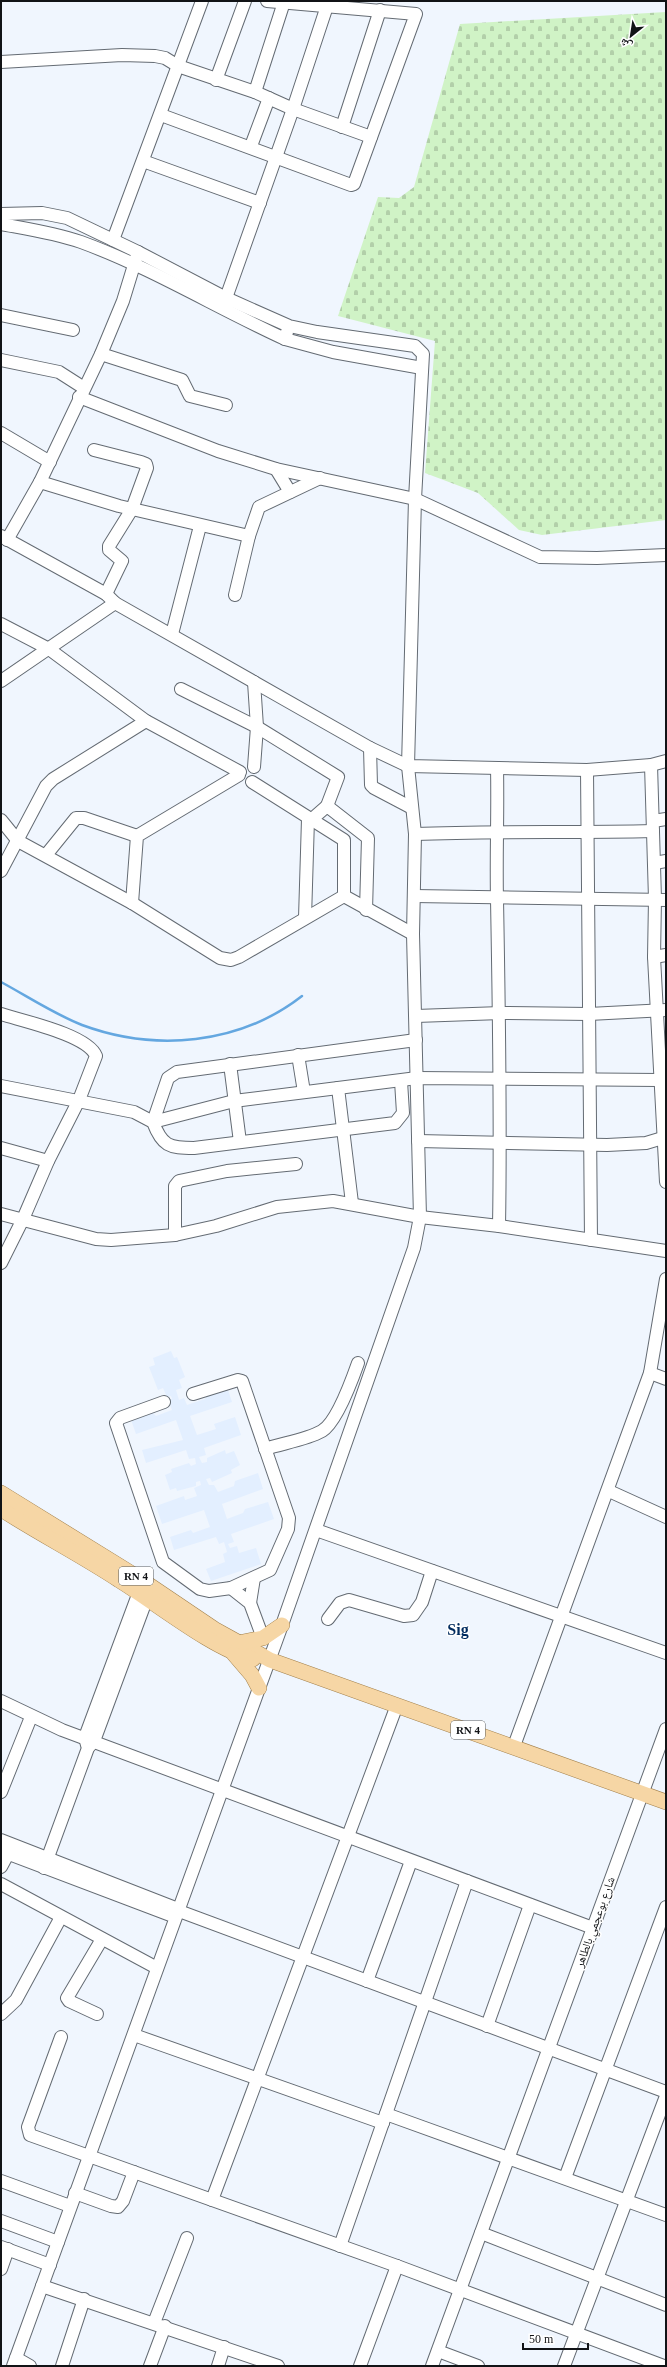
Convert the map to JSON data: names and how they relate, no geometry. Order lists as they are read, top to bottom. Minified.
{"streets":{"main road":["RN 4"],"street":["شارع بوعجمي بالطاهر"]},"crossings":[["RN 4","شارع بوعجمي بالطاهر"]],"districts":["Sig"],"scale_bar":"50 m","north":"bottom left"}
